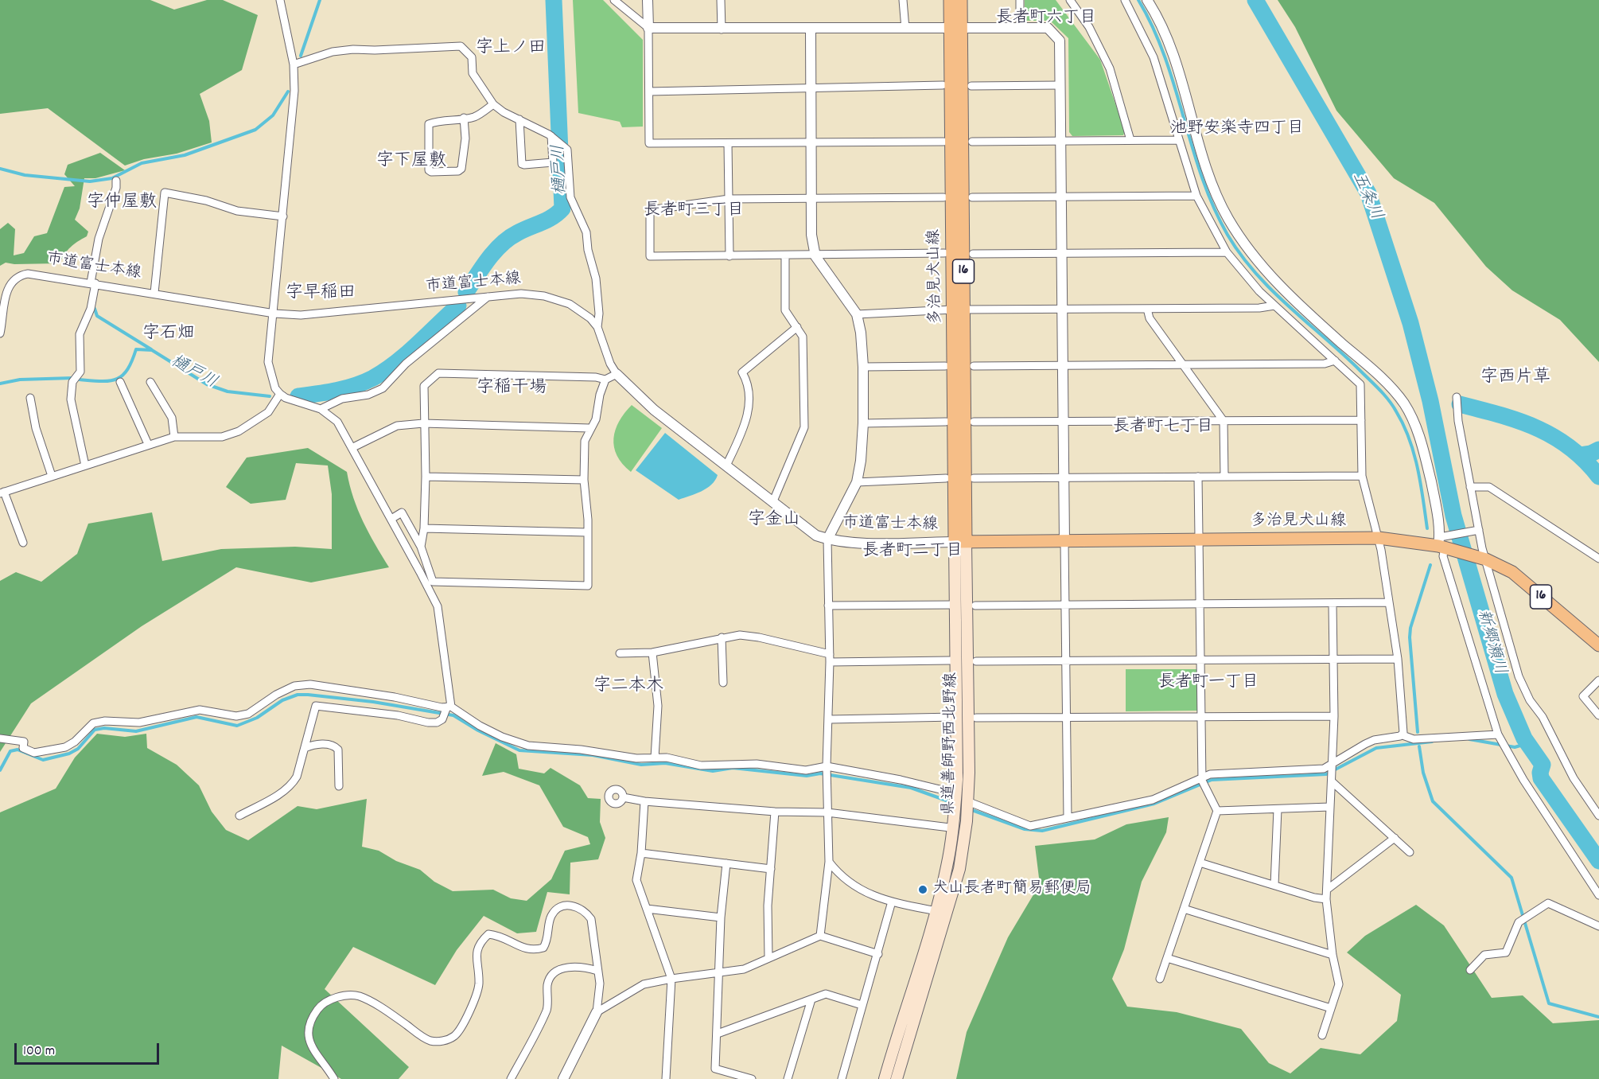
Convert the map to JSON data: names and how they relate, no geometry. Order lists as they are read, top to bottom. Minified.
{"streets":{"main road":["16","多治見犬山線","県道善師野西北野線"],"street":["市道富士本線"]},"crossings":[["市道富士本線","多治見犬山線"],["市道富士本線","県道善師野西北野線"],["多治見犬山線","県道善師野西北野線"]],"districts":["長者町六丁目","字上ノ田","池野安楽寺四丁目","字下屋敷","字仲屋敷","長者町三丁目","字早稲田","字石畑","字西片草","字稲干場","長者町七丁目","字金山","長者町二丁目","長者町一丁目","字二本木"],"water":["樋戸川","五条川","新郷瀬川"],"places":["犬山長者町簡易郵便局"],"scale_bar":"100 m"}
